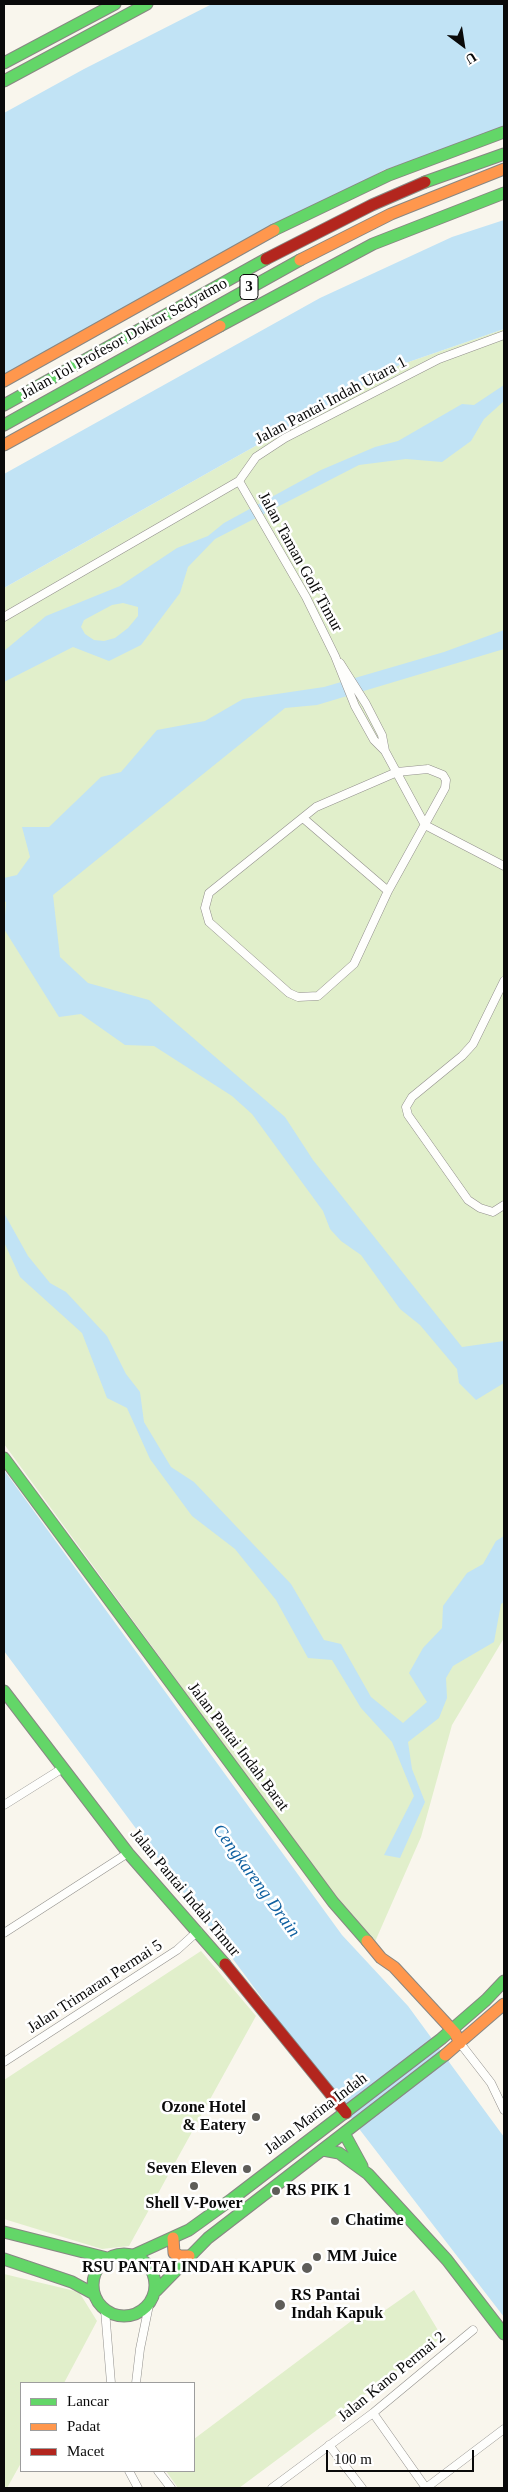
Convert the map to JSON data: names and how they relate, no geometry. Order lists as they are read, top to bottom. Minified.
{"streets":{"main road":["3","Jalan Tol Profesor Doktor Sedyatmo","Jalan Pantai Indah Barat","Jalan Pantai Indah Timur","Jalan Marina Indah"],"street":["Jalan Pantai Indah Utara 1","Jalan Taman Golf Timur","Jalan Trimaran Permai 5","Jalan Kano Permai 2"]},"crossings":[["Jalan Pantai Indah Utara 1","Jalan Taman Golf Timur"],["Jalan Pantai Indah Barat","Jalan Marina Indah"],["Jalan Pantai Indah Timur","Jalan Trimaran Permai 5"],["Jalan Pantai Indah Timur","Jalan Marina Indah"]],"water":["Cengkareng Drain"],"places":["Ozone Hotel & Eatery","Seven Eleven","Shell V-Power","RS PIK 1","Chatime","MM Juice","RSU PANTAI INDAH KAPUK","RS Pantai Indah Kapuk"],"legend":["Lancar","Padat","Macet"],"scale_bar":"100 m","north":"bottom right"}
